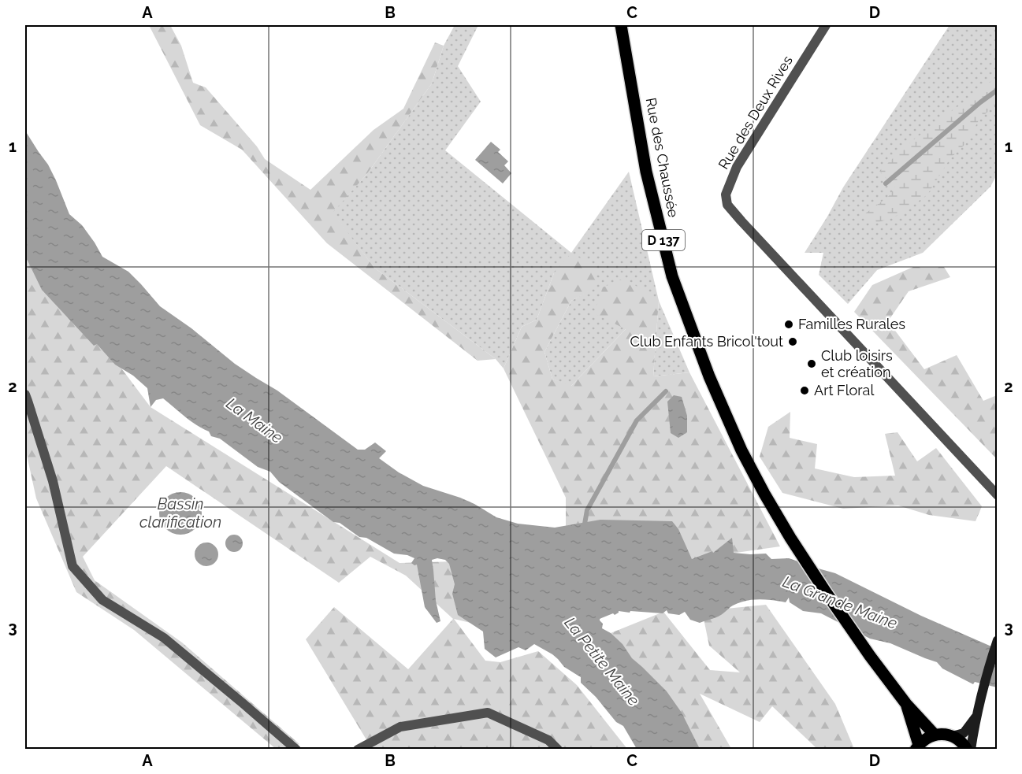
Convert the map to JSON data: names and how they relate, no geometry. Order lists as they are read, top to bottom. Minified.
{"streets":{"main road":["Rue des Chaussée","D 137"],"street":["Rue des Deux Rives"]},"crossings":[["Rue des Chaussée","D 137"]],"water":["La Maine","Bassin clarification","La Grande Maine","La Petite Maine"],"places":["Familles Rurales","Club Enfants Bricol'tout","Club loisirs et création","Art Floral"],"grid":{"columns":["A","B","C","D"],"rows":["1","2","3"]}}
